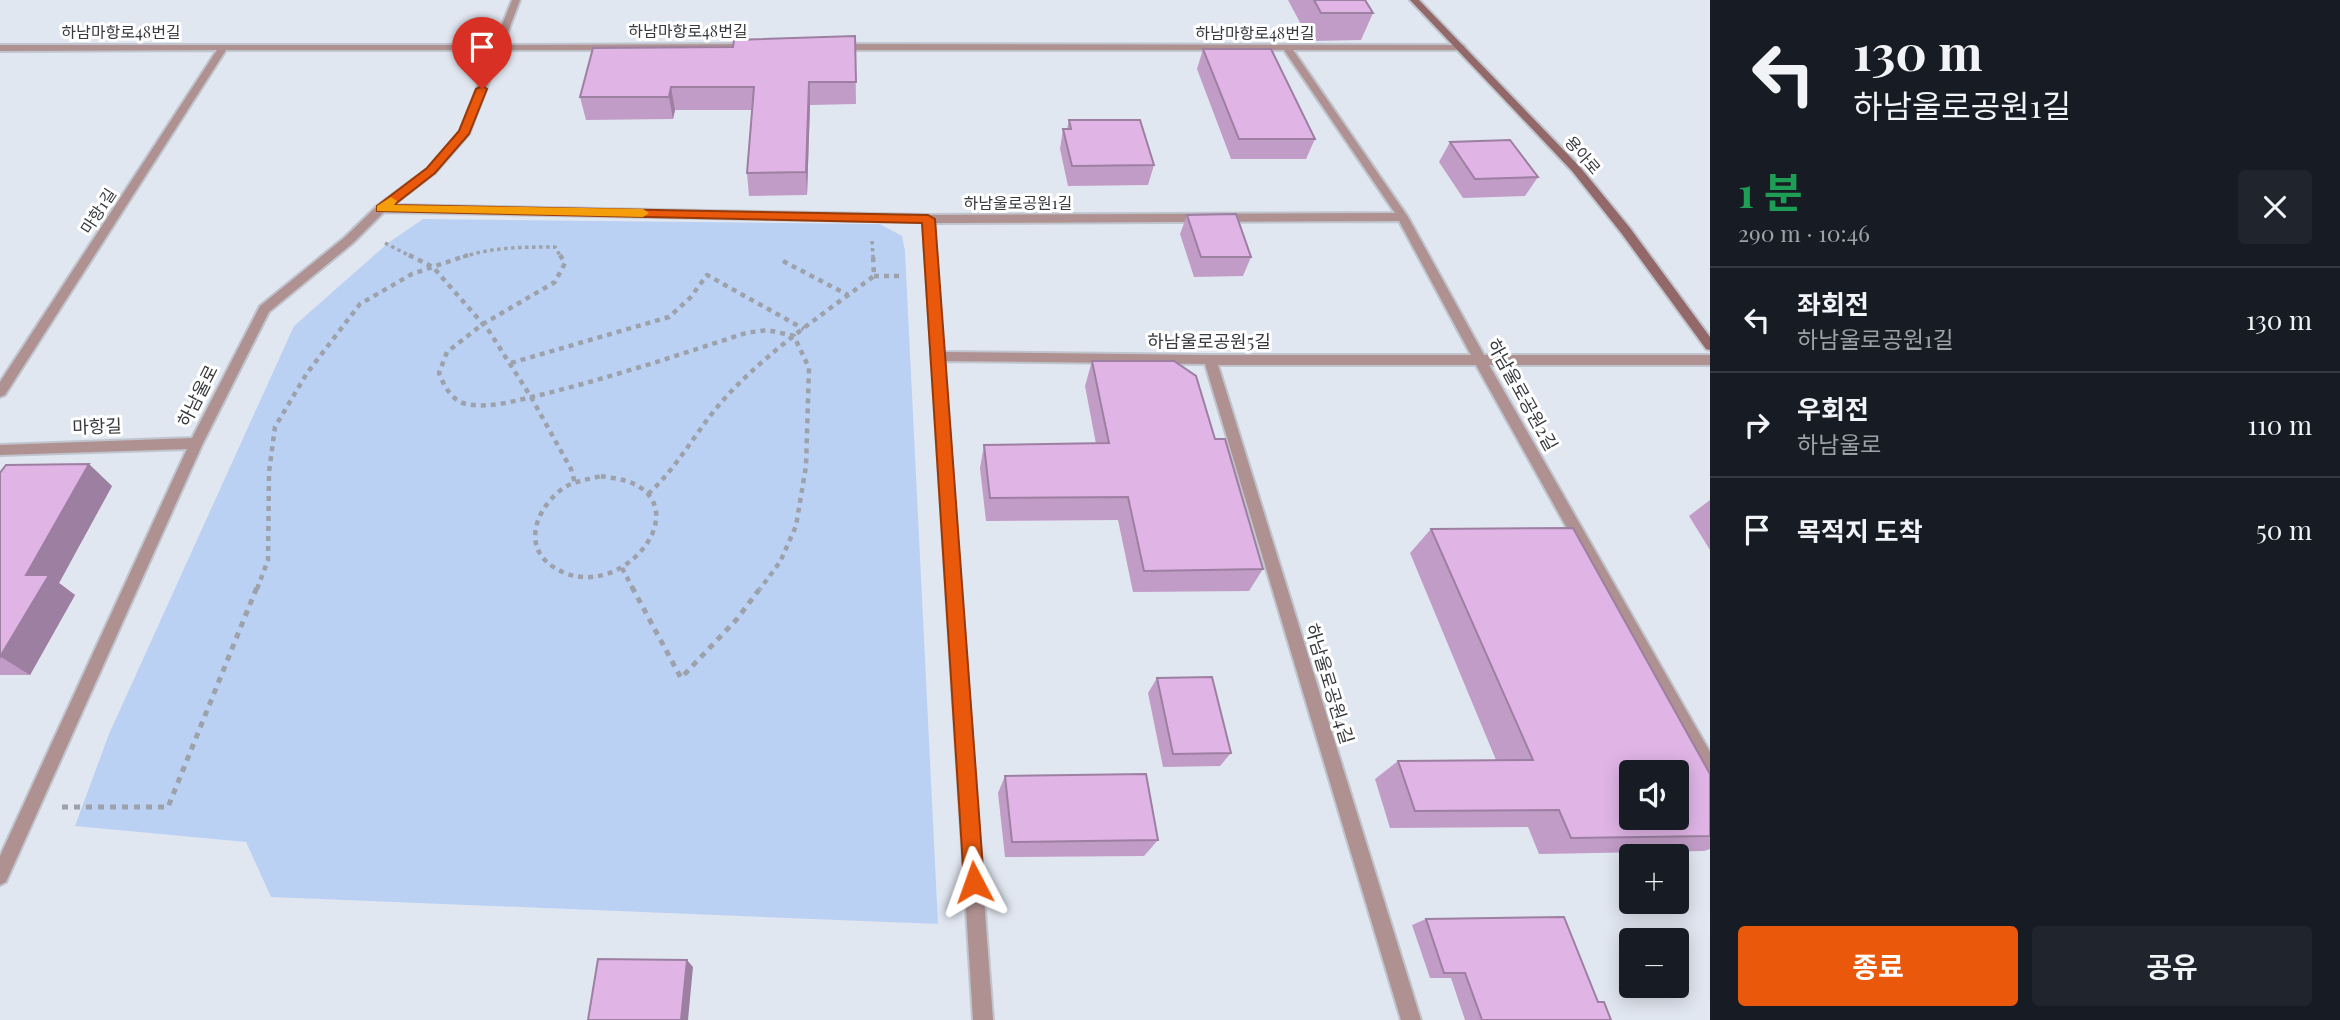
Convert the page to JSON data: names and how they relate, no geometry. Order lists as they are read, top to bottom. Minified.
{"streets":{"street":["하남마항로48번길","용아로","하남울로공원1길","마항1길","하남울로공원5길","하남울로공원2길","하남울로","마항길","하남울로공원4길"]},"crossings":[["하남마항로48번길","용아로"],["하남마항로48번길","마항1길"],["하남마항로48번길","하남울로공원2길"],["하남마항로48번길","하남울로"],["하남울로공원1길","하남울로공원2길"],["하남울로공원1길","하남울로"],["하남울로공원5길","하남울로공원2길"],["하남울로공원5길","하남울로공원4길"],["하남울로","마항길"]],"page":{"turn":["130 m","하남울로공원1길"],"heading":["1 분","290 m · 10:46"],"list":[{"name":"좌회전","note":"하남울로공원1길","value":"130 m"},{"name":"우회전","note":"하남울로","value":"110 m"},{"name":"목적지 도착","value":"50 m"}],"map_buttons":["+","−"],"buttons":["종료","공유"]}}
